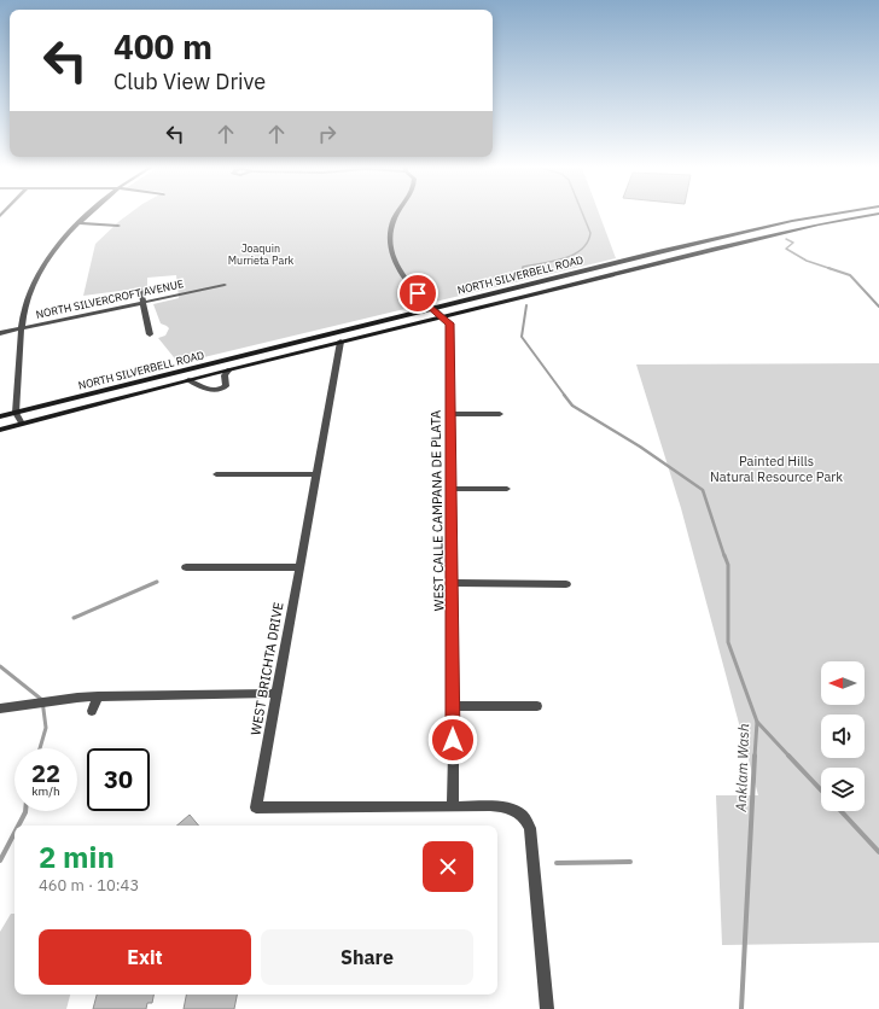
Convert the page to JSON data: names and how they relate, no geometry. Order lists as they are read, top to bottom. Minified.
{"streets":{"main road":["NORTH SILVERBELL ROAD"],"street":["NORTH SILVERCROFT AVENUE","WEST CALLE CAMPANA DE PLATA","WEST BRICHTA DRIVE"]},"crossings":[["NORTH SILVERBELL ROAD","WEST CALLE CAMPANA DE PLATA"],["NORTH SILVERBELL ROAD","WEST BRICHTA DRIVE"],["WEST CALLE CAMPANA DE PLATA","WEST BRICHTA DRIVE"]],"water":["Anklam Wash"],"parks":["Joaquin Murrieta Park","Painted Hills Natural Resource Park"],"north":"left","page":{"turn":["400 m","Club View Drive"],"speed":"22 km/h","limit":"30","heading":["2 min","460 m · 10:43"],"buttons":["Exit","Share"]}}
